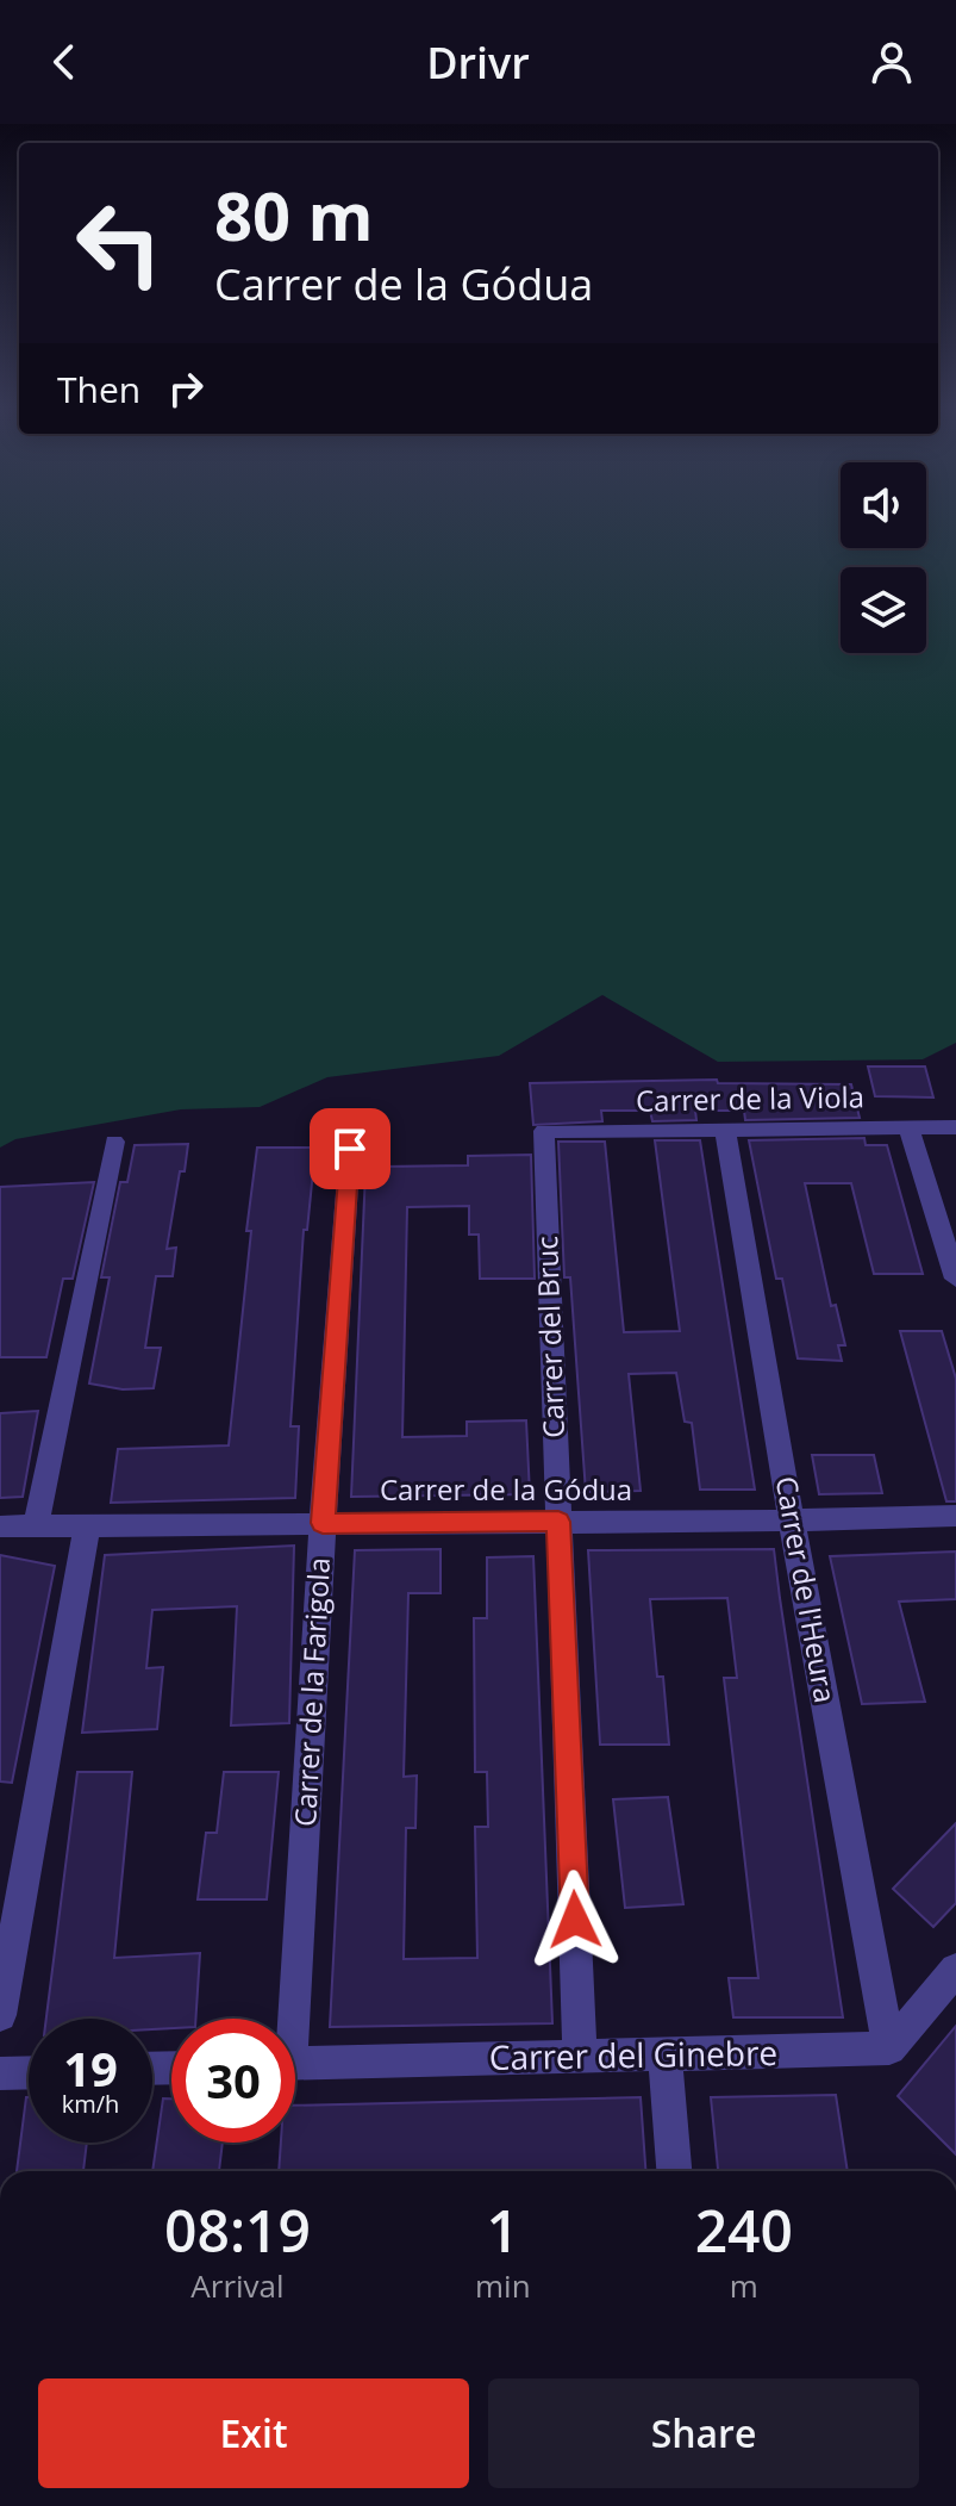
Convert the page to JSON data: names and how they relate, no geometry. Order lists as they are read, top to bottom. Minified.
{"streets":{"street":["Carrer de la Viola","Carrer del Bruc","Carrer de la Gódua","Carrer de l'Heura","Carrer de la Farigola","Carrer del Ginebre"]},"crossings":[["Carrer de la Viola","Carrer del Bruc"],["Carrer de la Viola","Carrer de l'Heura"],["Carrer del Bruc","Carrer de la Gódua"],["Carrer del Bruc","Carrer del Ginebre"],["Carrer de la Gódua","Carrer de l'Heura"],["Carrer de la Gódua","Carrer de la Farigola"],["Carrer de l'Heura","Carrer del Ginebre"]],"page":{"header":"Drivr","turn":["80 m","Carrer de la Gódua"],"then":"Then","speed":"19 km/h","limit":"30","eta":["08:19","Arrival","1","min","240","m"],"buttons":["Exit","Share"]}}
